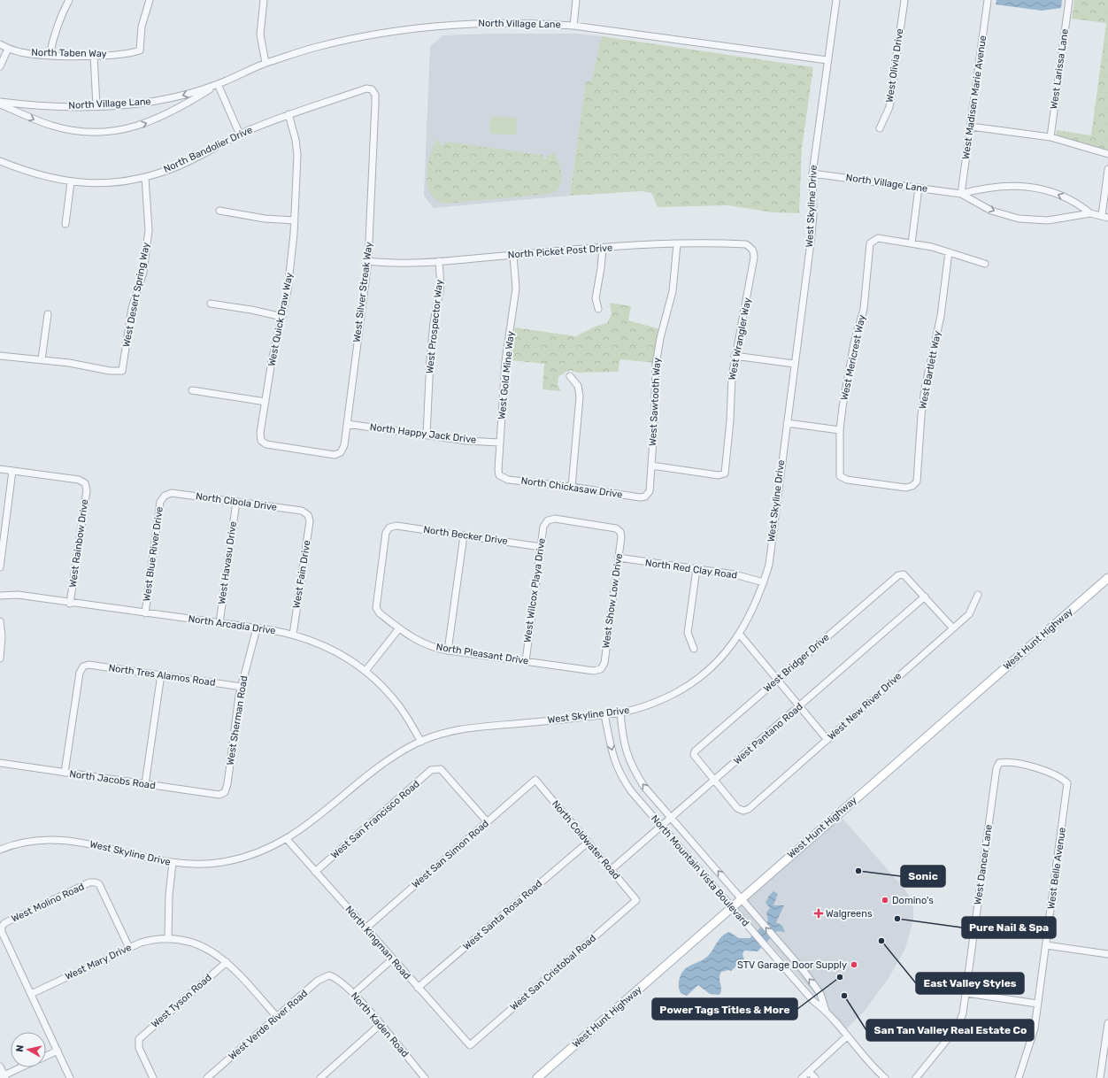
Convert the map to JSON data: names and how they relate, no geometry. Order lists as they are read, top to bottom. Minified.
{"streets":{"main road":["West Hunt Highway"],"street":["North Village Lane","North Taben Way","West Olivia Drive","West Larissa Lane","West Madisen Marie Avenue","North Bandolier Drive","West Skyline Drive","North Picket Post Drive","West Silver Streak Way","West Desert Spring Way","West Quick Draw Way","West Prospector Way","West Wrangler Way","West Mericrest Way","West Bartlett Way","West Gold Mine Way","West Sawtooth Way","North Happy Jack Drive","North Chickasaw Drive","North Cibola Drive","North Becker Drive","West Rainbow Drive","West Blue River Drive","West Havasu Drive","North Red Clay Road","West Fain Drive","West Wilcox Playa Drive","West Show Low Drive","North Arcadia Drive","North Pleasant Drive","West Bridger Drive","North Tres Alamos Road","West New River Drive","West Sherman Road","West Pantano Road","North Jacobs Road","West San Francisco Road","North Coldwater Road","West San Simon Road","West Dancer Lane","West Belle Avenue","North Mountain Vista Boulevard","West Molino Road","West Santa Rosa Road","North Kingman Road","West Mary Drive","West San Cristobal Road","West Tyson Road","West Verde River Road","North Kaden Road"]},"crossings":[["North Village Lane","West Madisen Marie Avenue"],["North Village Lane","West Skyline Drive"],["North Bandolier Drive","West Silver Streak Way"],["North Bandolier Drive","West Desert Spring Way"],["North Bandolier Drive","West Quick Draw Way"],["West Skyline Drive","North Red Clay Road"],["West Skyline Drive","North Arcadia Drive"],["West Skyline Drive","North Mountain Vista Boulevard"],["West Skyline Drive","North Kingman Road"],["North Picket Post Drive","West Silver Streak Way"],["North Picket Post Drive","West Prospector Way"],["North Picket Post Drive","West Wrangler Way"],["North Picket Post Drive","West Gold Mine Way"],["North Picket Post Drive","West Sawtooth Way"],["West Silver Streak Way","West Quick Draw Way"],["West Silver Streak Way","North Happy Jack Drive"],["West Prospector Way","North Happy Jack Drive"],["West Wrangler Way","West Sawtooth Way"],["West Mericrest Way","West Bartlett Way"],["West Gold Mine Way","North Happy Jack Drive"],["West Gold Mine Way","North Chickasaw Drive"],["West Sawtooth Way","North Chickasaw Drive"],["North Cibola Drive","West Blue River Drive"],["North Cibola Drive","West Havasu Drive"],["North Cibola Drive","West Fain Drive"],["North Becker Drive","West Wilcox Playa Drive"],["North Becker Drive","North Pleasant Drive"],["West Rainbow Drive","North Arcadia Drive"],["West Blue River Drive","North Arcadia Drive"],["West Havasu Drive","North Arcadia Drive"],["North Red Clay Road","West Show Low Drive"],["West Fain Drive","North Arcadia Drive"],["West Wilcox Playa Drive","West Show Low Drive"],["West Wilcox Playa Drive","North Pleasant Drive"],["West Show Low Drive","North Pleasant Drive"],["North Arcadia Drive","West Sherman Road"],["West Hunt Highway","North Mountain Vista Boulevard"],["West Bridger Drive","West New River Drive"],["West Bridger Drive","West Pantano Road"],["North Tres Alamos Road","West Sherman Road"],["North Tres Alamos Road","North Jacobs Road"],["West New River Drive","West Pantano Road"],["West Sherman Road","North Jacobs Road"],["West Pantano Road","North Coldwater Road"],["West Pantano Road","North Mountain Vista Boulevard"],["West San Francisco Road","West San Simon Road"],["West San Francisco Road","North Kingman Road"],["North Coldwater Road","West San Simon Road"],["North Coldwater Road","West Santa Rosa Road"],["North Coldwater Road","West San Cristobal Road"],["West San Simon Road","North Kingman Road"],["West Dancer Lane","West Belle Avenue"],["West Molino Road","West Mary Drive"],["West Santa Rosa Road","North Kingman Road"],["North Kingman Road","West San Cristobal Road"],["West Verde River Road","North Kaden Road"]],"places":{"other":["Sonic","Domino's","Pure Nail & Spa","East Valley Styles","STV Garage Door Supply","Power Tags Titles & More","San Tan Valley Real Estate Co"],"health":["Walgreens"]},"north":"left"}
